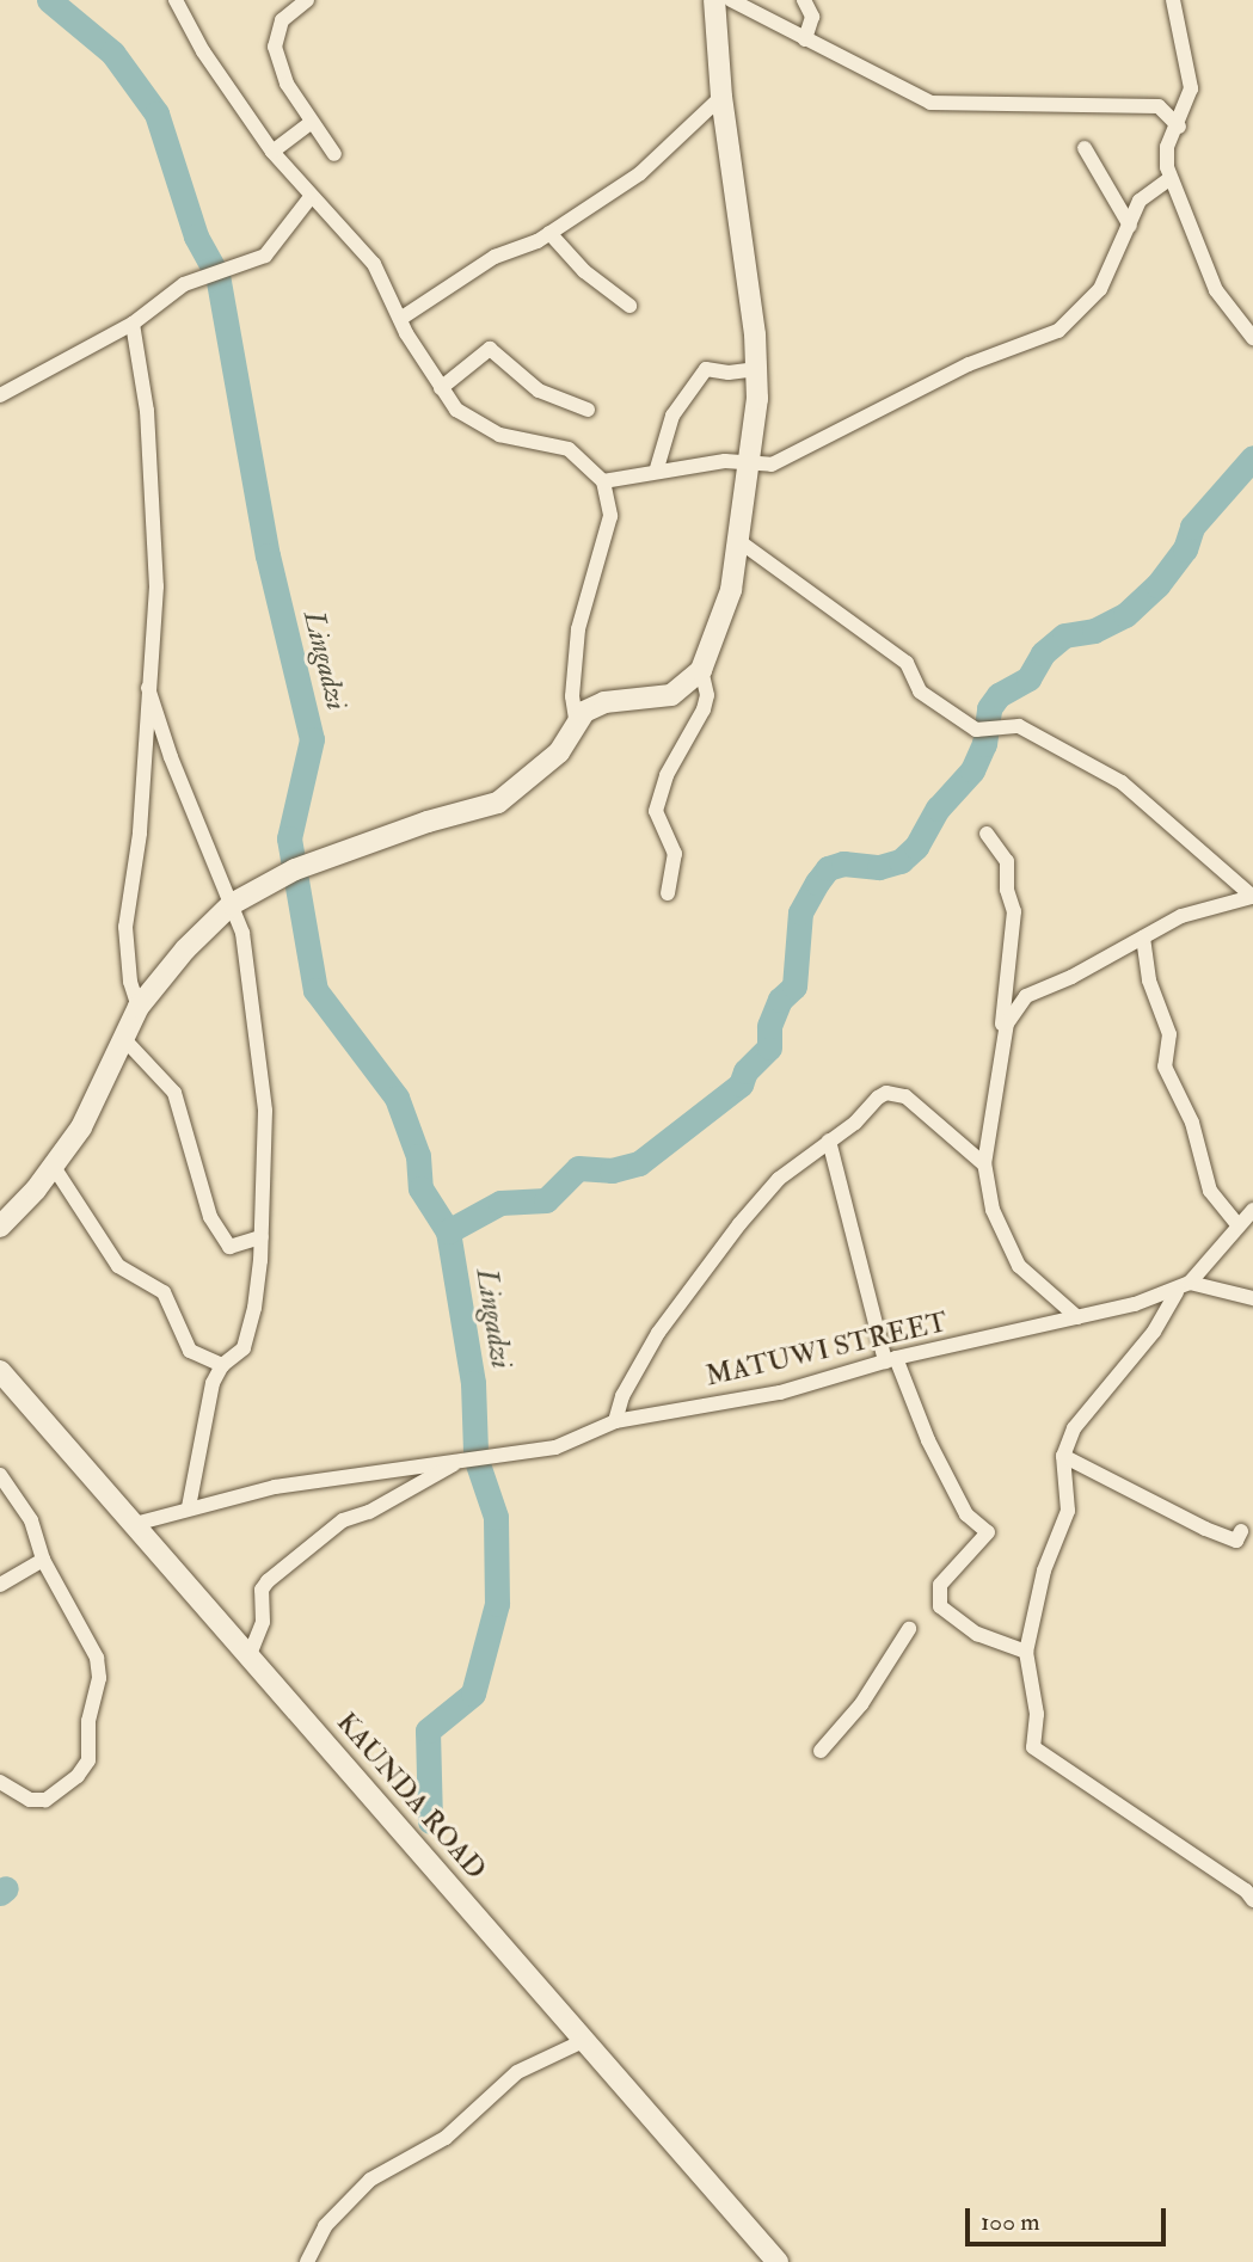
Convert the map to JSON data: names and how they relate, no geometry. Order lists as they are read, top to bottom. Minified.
{"streets":{"street":["MATUWI STREET","KAUNDA ROAD"]},"crossings":[["MATUWI STREET","KAUNDA ROAD"]],"water":["Lingadzi"],"scale_bar":"100 m"}
